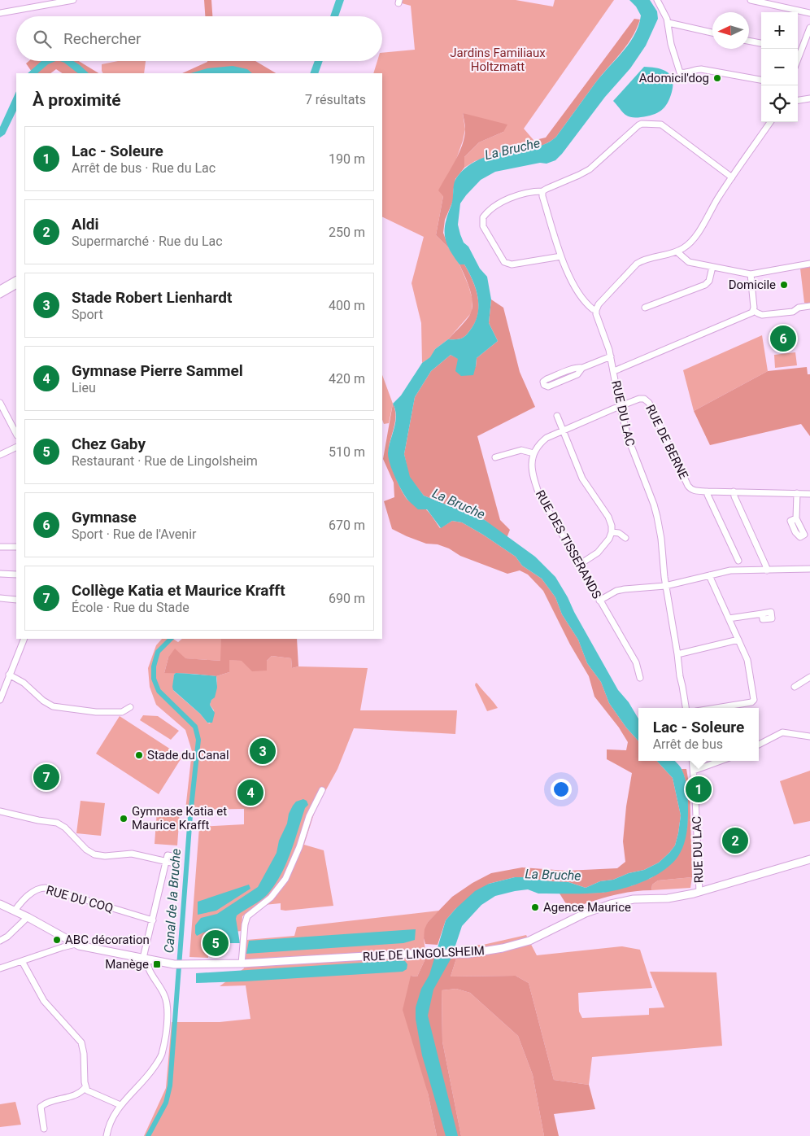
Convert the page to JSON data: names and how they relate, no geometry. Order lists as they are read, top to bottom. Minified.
{"streets":{"main road":["RUE DE LINGOLSHEIM"],"street":["RUE DU LAC","RUE DE BERNE","RUE DES TISSERANDS","RUE DU COQ"]},"crossings":[["RUE DU LAC","RUE DE BERNE"],["RUE DU LAC","RUE DE LINGOLSHEIM"],["RUE DU COQ","RUE DE LINGOLSHEIM"]],"water":["La Bruche","Canal de la Bruche"],"parks":["Jardins Familiaux Holtzmatt"],"places":{"other":["Adomicil'dog","Domicile","Stade du Canal","Gymnase Katia et Maurice Krafft","Agence Maurice","ABC décoration"],"transit":["Manège"]},"north":"left","page":{"map_buttons":["+","−"],"search":"Rechercher","heading":["À proximité","7 résultats"],"list":[{"mark":"1","name":"Lac - Soleure","note":"Arrêt de bus · Rue du Lac","value":"190 m"},{"mark":"2","name":"Aldi","note":"Supermarché · Rue du Lac","value":"250 m"},{"mark":"3","name":"Stade Robert Lienhardt","note":"Sport","value":"400 m"},{"mark":"4","name":"Gymnase Pierre Sammel","note":"Lieu","value":"420 m"},{"mark":"5","name":"Chez Gaby","note":"Restaurant · Rue de Lingolsheim","value":"510 m"},{"mark":"6","name":"Gymnase","note":"Sport · Rue de l'Avenir","value":"670 m"},{"mark":"7","name":"Collège Katia et Maurice Krafft","note":"École · Rue du Stade","value":"690 m"}],"pins":["6","3","7","1","4","2","5"],"popup":["Lac - Soleure","Arrêt de bus"]}}
